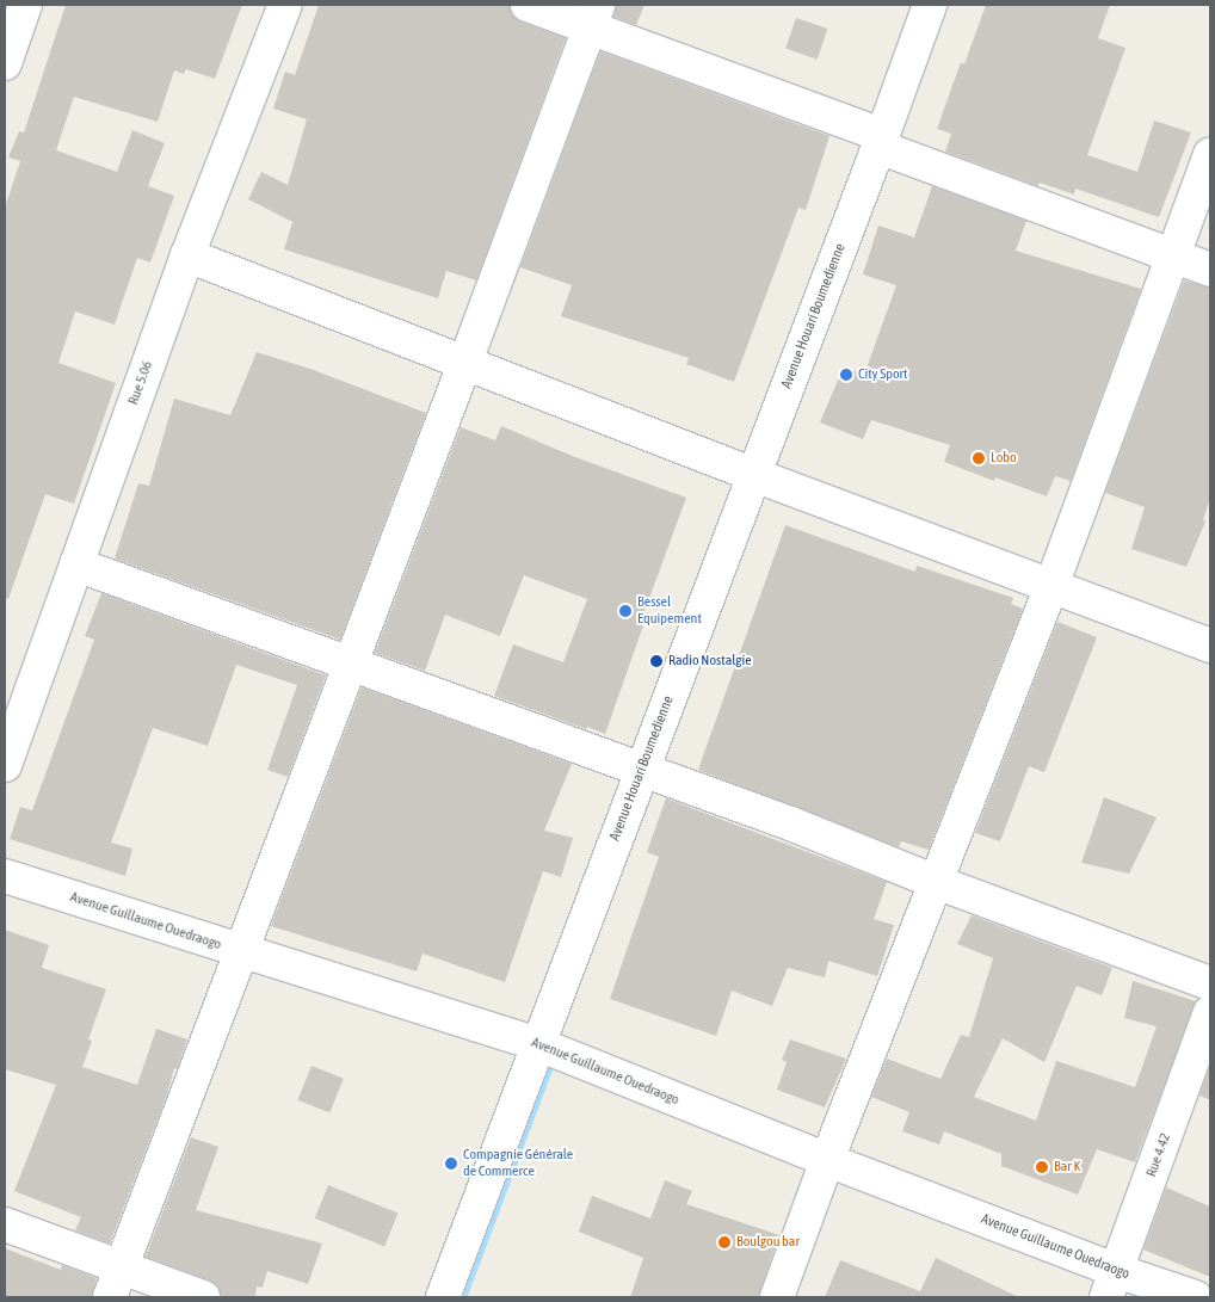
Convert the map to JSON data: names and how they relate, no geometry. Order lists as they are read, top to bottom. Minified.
{"streets":{"street":["Avenue Houari Boumedienne","Rue 5.06","Avenue Guillaume Ouedraogo","Rue 4.42"]},"crossings":[["Avenue Houari Boumedienne","Avenue Guillaume Ouedraogo"],["Avenue Guillaume Ouedraogo","Rue 4.42"]],"places":["City Sport","Lobo","Bessel Equipement","Radio Nostalgie","Compagnie Générale de Commerce","Bar K","Boulgou bar"]}
